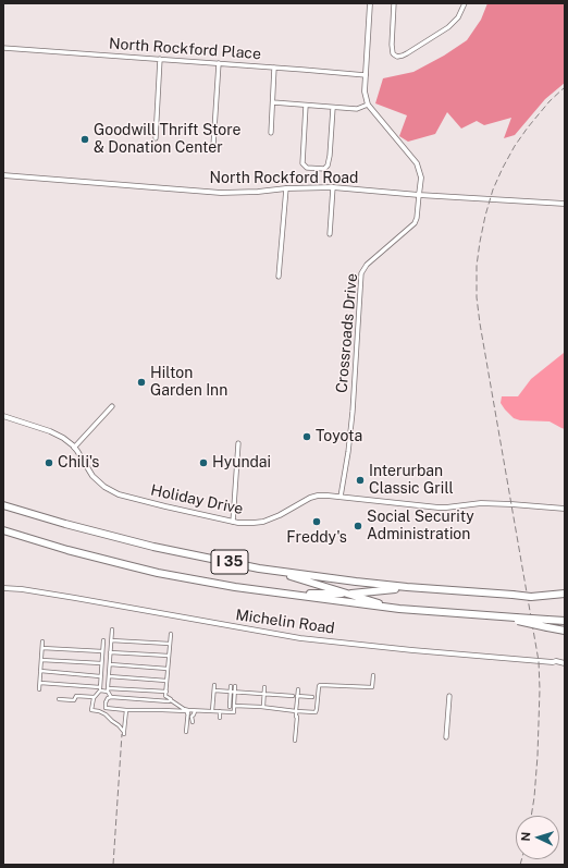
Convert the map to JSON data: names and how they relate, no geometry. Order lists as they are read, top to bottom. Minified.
{"streets":{"highway":["I 35"],"street":["North Rockford Place","North Rockford Road","Crossroads Drive","Holiday Drive","Michelin Road"]},"crossings":[["North Rockford Road","Crossroads Drive"],["Crossroads Drive","Holiday Drive"]],"places":["Goodwill Thrift Store & Donation Center","Hilton Garden Inn","Toyota","Chili's","Hyundai","Interurban Classic Grill","Freddy's","Social Security Administration"],"north":"left"}
